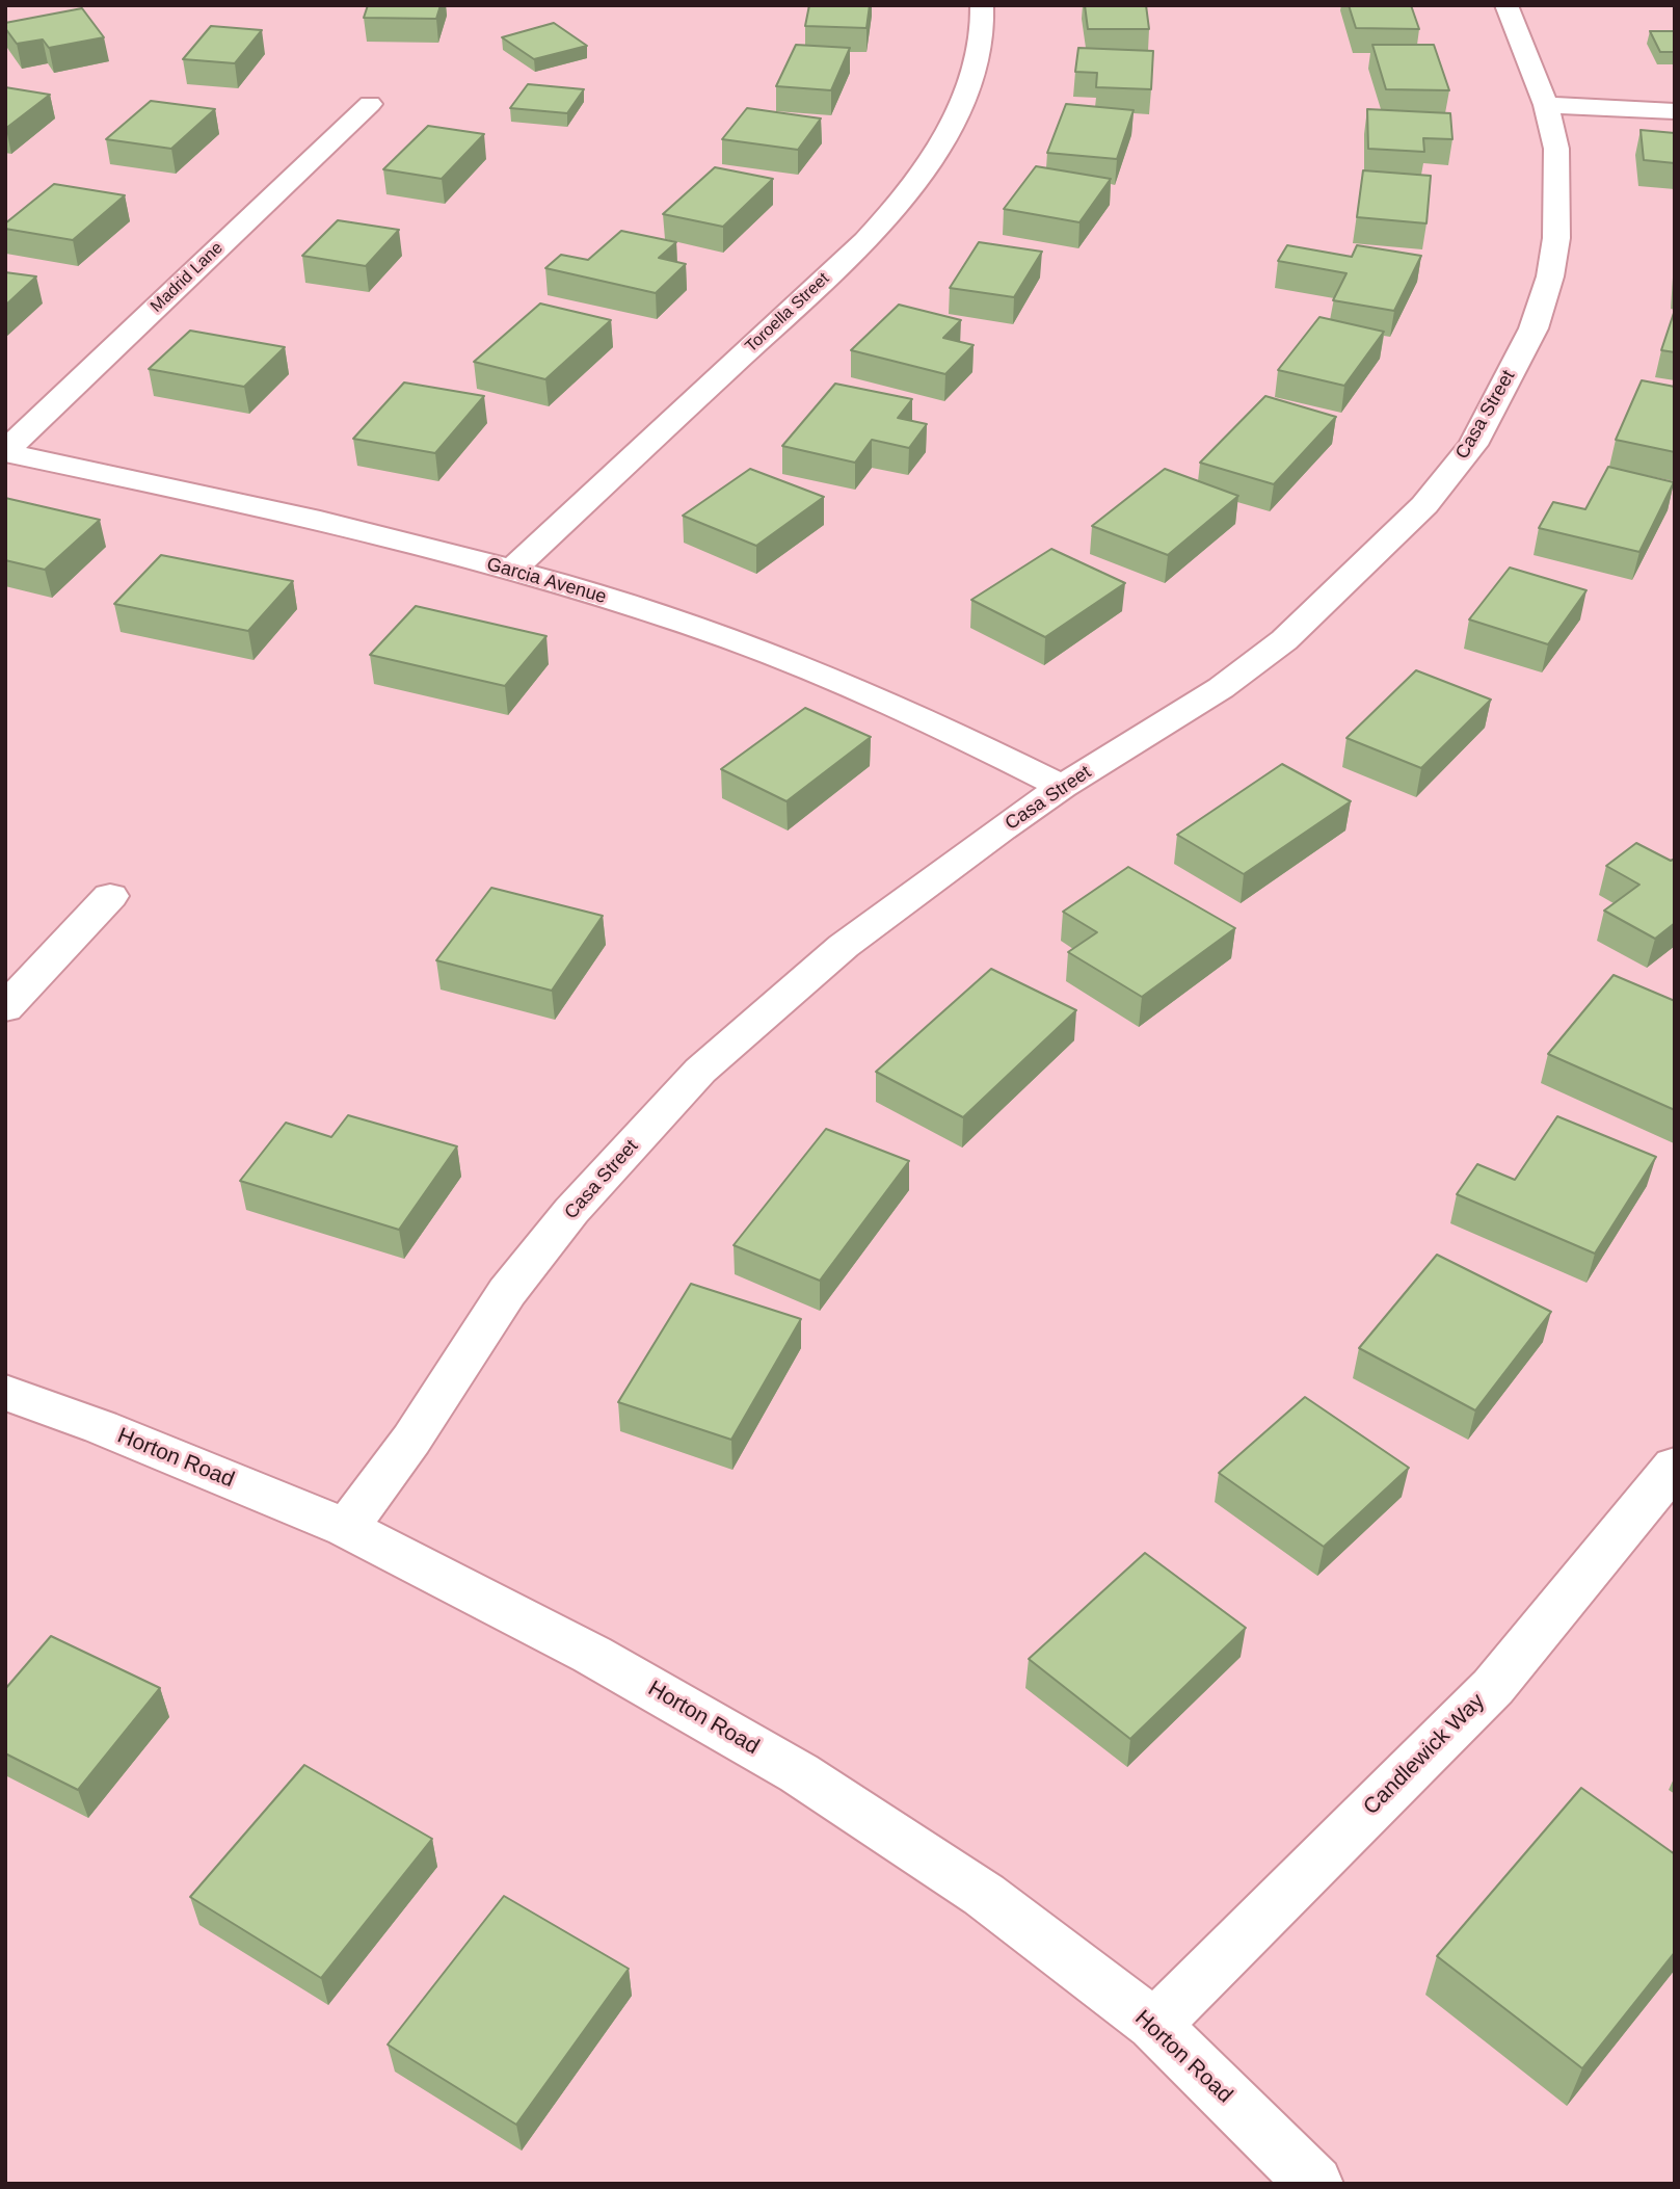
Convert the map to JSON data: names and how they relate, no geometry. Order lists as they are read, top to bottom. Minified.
{"streets":{"street":["Madrid Lane","Toroella Street","Casa Street","Garcia Avenue","Horton Road","Candlewick Way"]},"crossings":[["Madrid Lane","Garcia Avenue"],["Toroella Street","Garcia Avenue"],["Casa Street","Garcia Avenue"],["Casa Street","Horton Road"],["Horton Road","Candlewick Way"]]}
